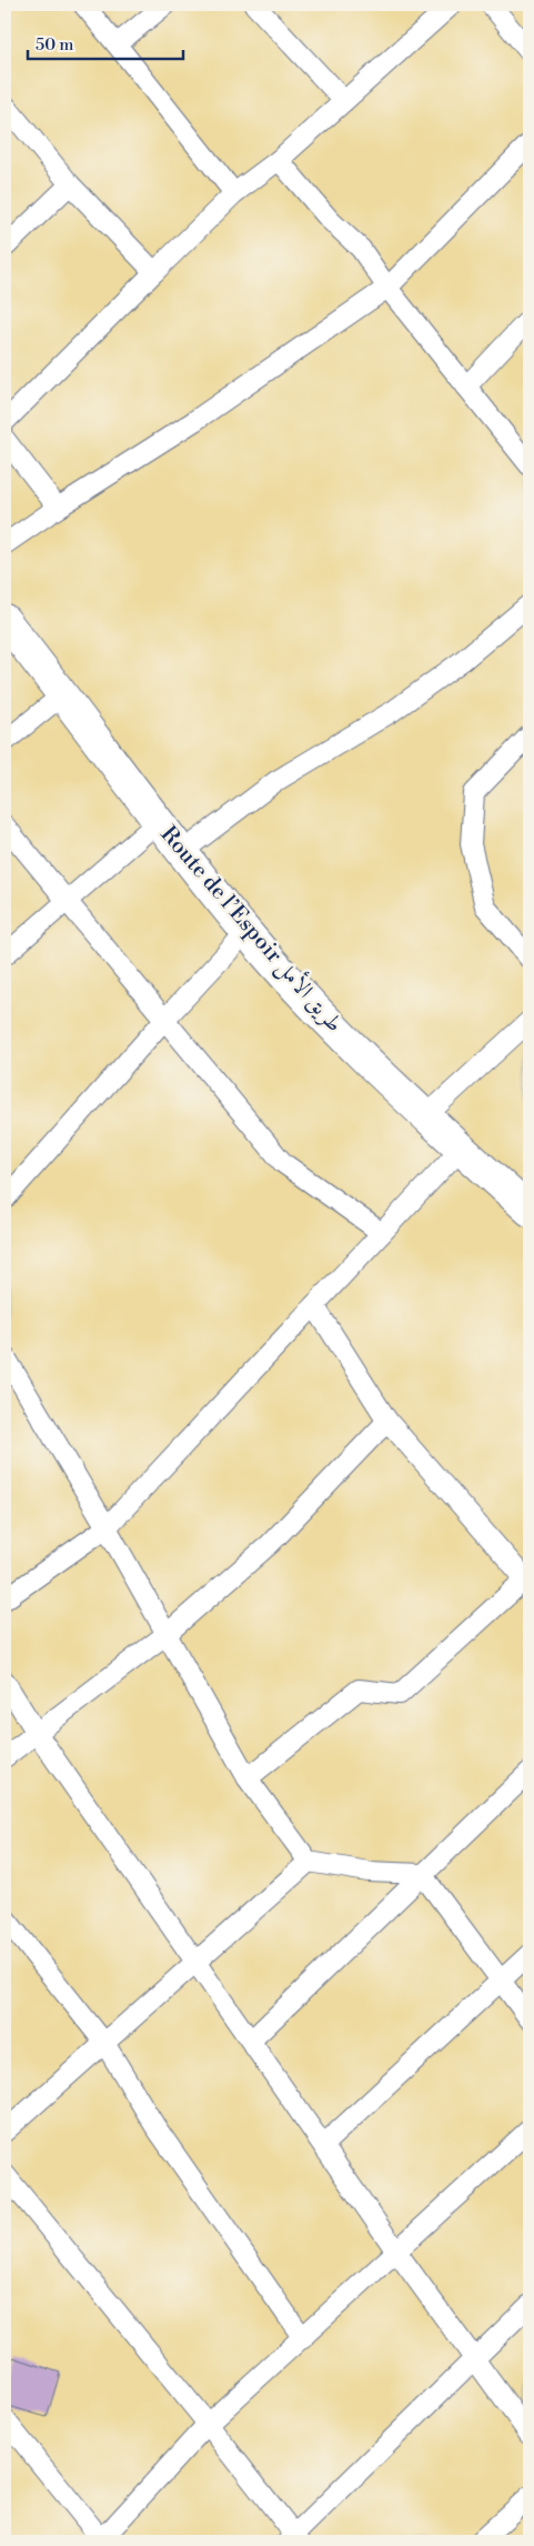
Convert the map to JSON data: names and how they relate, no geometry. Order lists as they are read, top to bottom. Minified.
{"streets":{"highway":["Route de l’Espoir طريق الأمل"]},"scale_bar":"50 m"}
